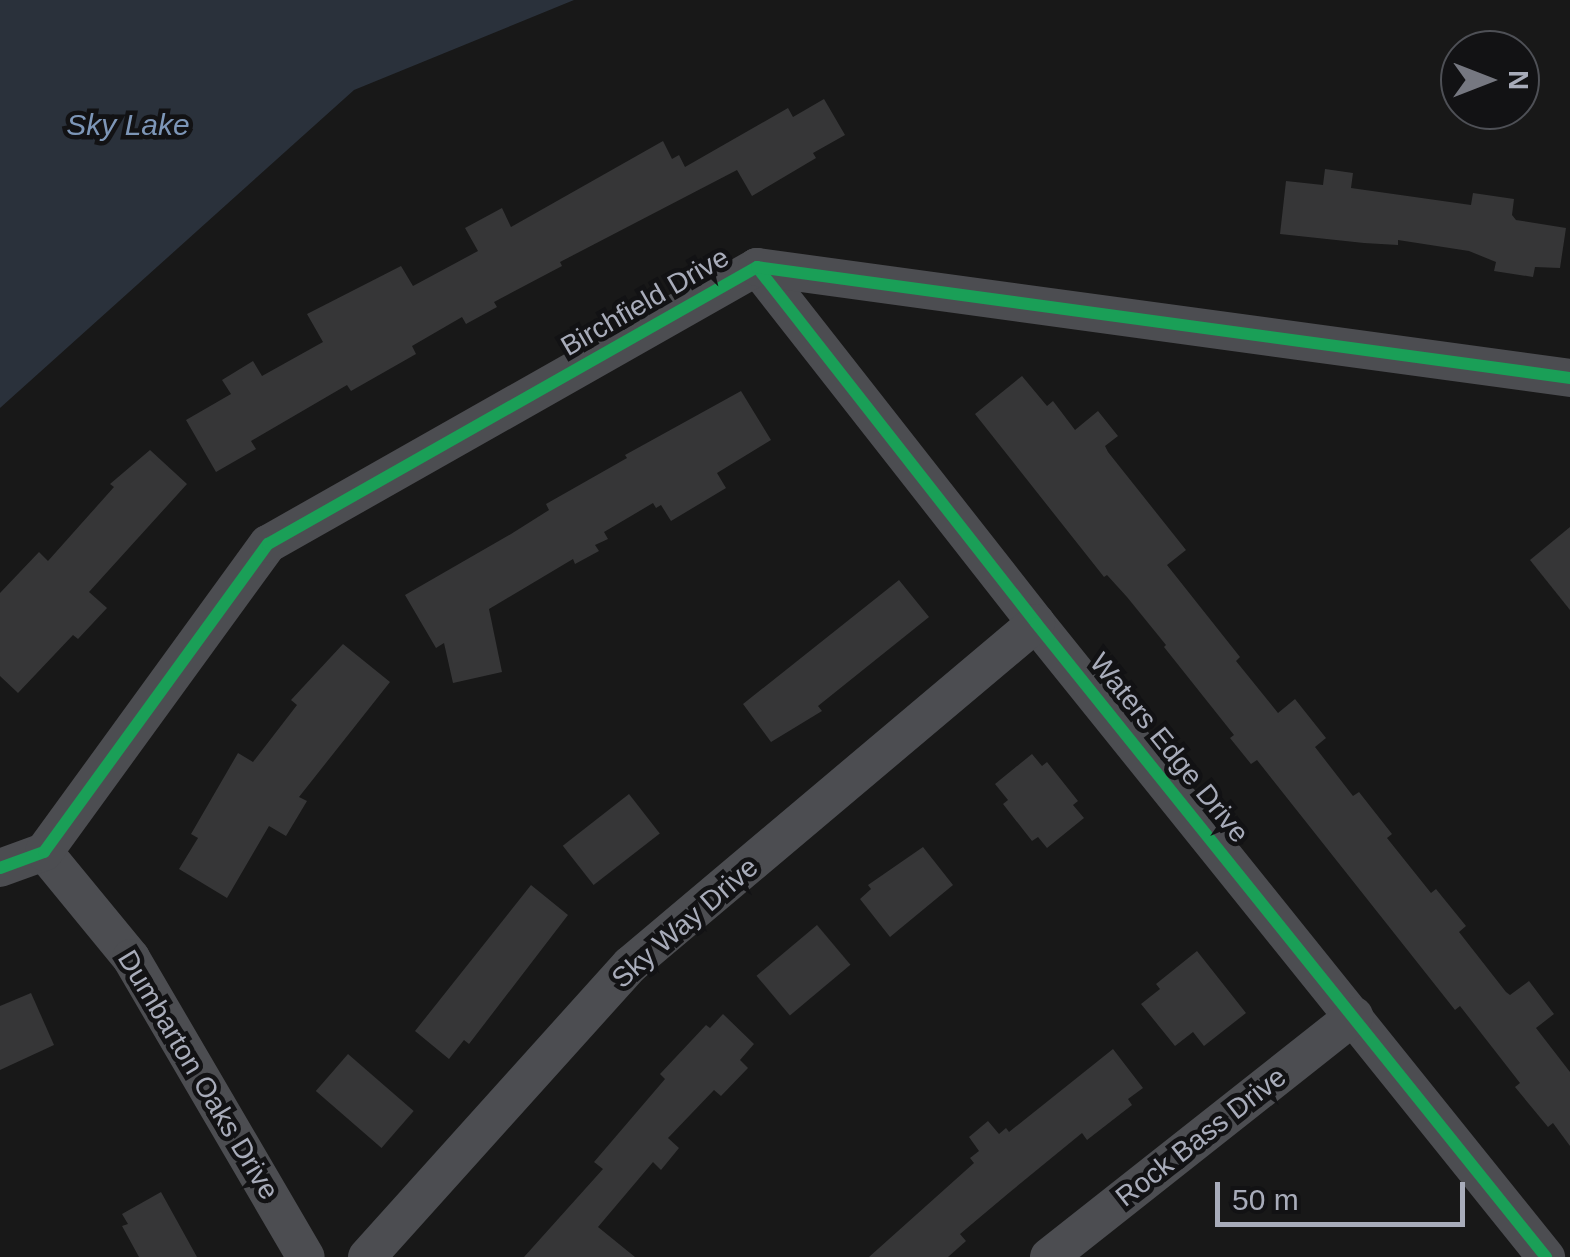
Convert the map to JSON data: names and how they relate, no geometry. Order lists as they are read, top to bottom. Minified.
{"streets":{"street":["Birchfield Drive","Waters Edge Drive","Sky Way Drive","Dumbarton Oaks Drive","Rock Bass Drive"]},"crossings":[["Birchfield Drive","Waters Edge Drive"],["Birchfield Drive","Dumbarton Oaks Drive"],["Waters Edge Drive","Sky Way Drive"],["Waters Edge Drive","Rock Bass Drive"]],"water":["Sky Lake"],"scale_bar":"50 m","north":"right"}
